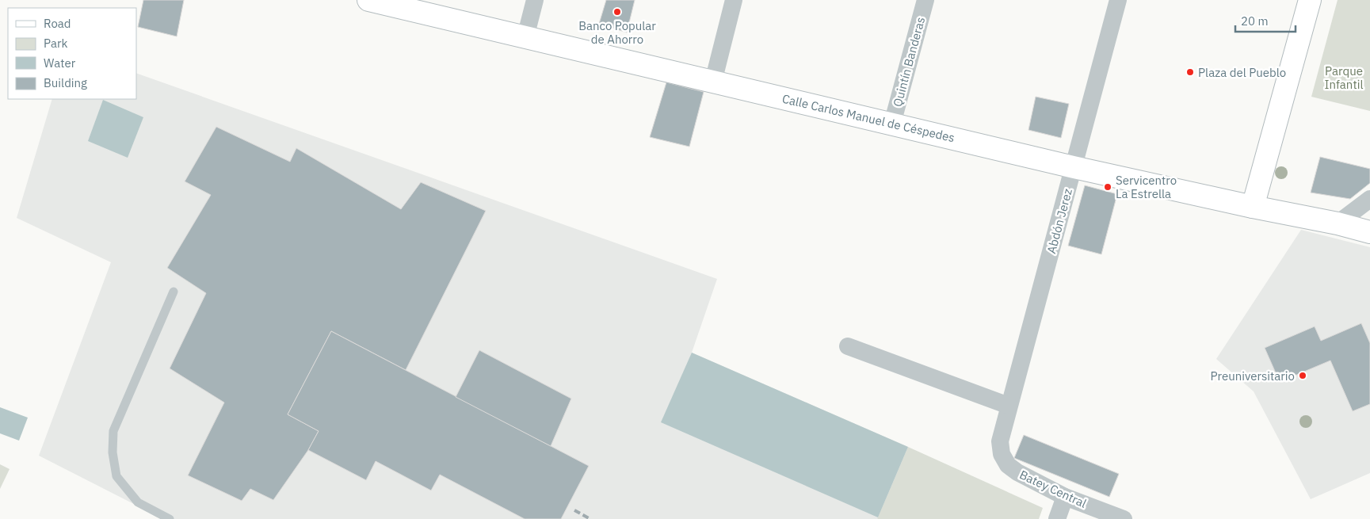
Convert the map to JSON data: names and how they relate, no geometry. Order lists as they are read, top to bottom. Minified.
{"streets":{"main road":["Calle Carlos Manuel de Céspedes"],"street":["Quintín Banderas","Abdón Jerez","Batey Central"]},"crossings":[["Quintín Banderas","Calle Carlos Manuel de Céspedes"],["Calle Carlos Manuel de Céspedes","Abdón Jerez"],["Abdón Jerez","Batey Central"]],"parks":["Parque Infantil"],"places":["Banco Popular de Ahorro","Plaza del Pueblo","Servicentro La Estrella","Preuniversitario"],"legend":["Road","Park","Water","Building"],"scale_bar":"20 m"}
